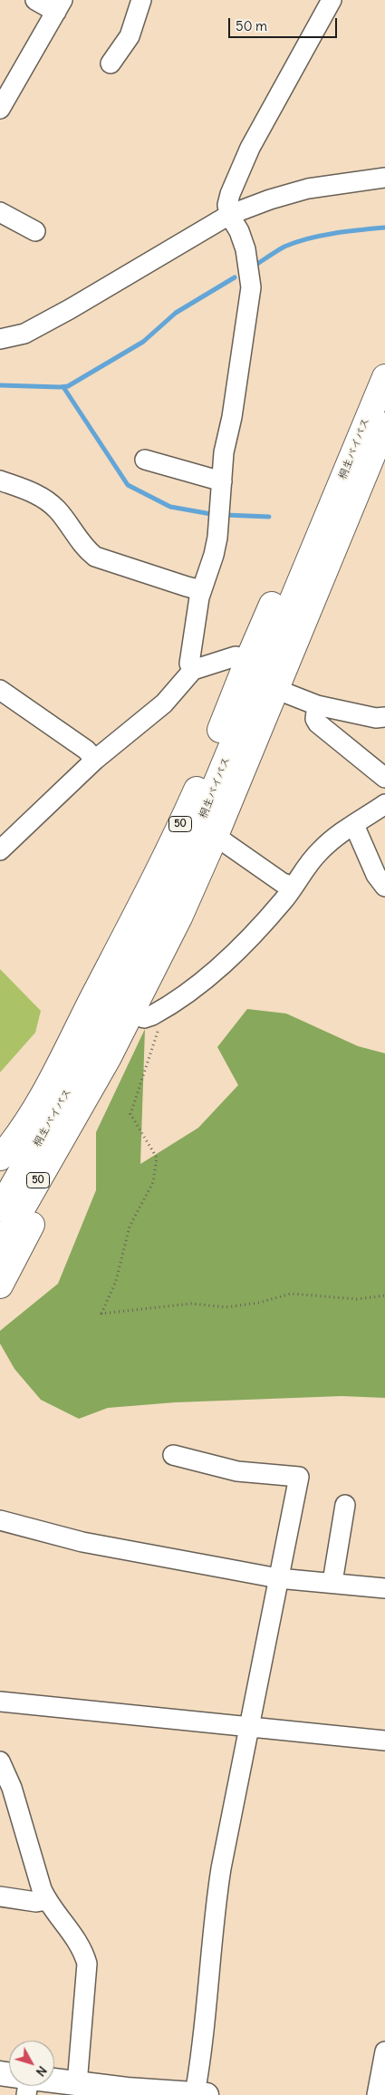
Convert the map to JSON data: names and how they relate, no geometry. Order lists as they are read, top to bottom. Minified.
{"streets":{"highway":["桐生バイパス","50"]},"crossings":[["桐生バイパス","50"]],"scale_bar":"50 m","north":"bottom right"}
